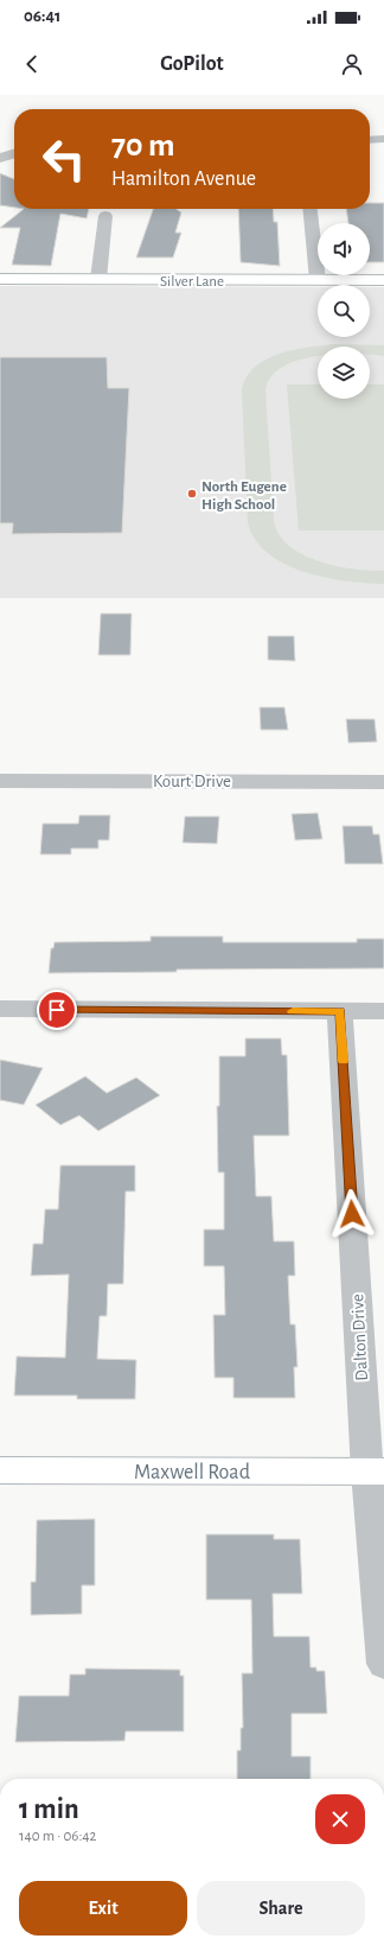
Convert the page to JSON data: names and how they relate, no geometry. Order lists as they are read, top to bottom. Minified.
{"streets":{"street":["Silver Lane","Kourt Drive","Dalton Drive","Maxwell Road"]},"crossings":[["Dalton Drive","Maxwell Road"]],"places":["North Eugene High School"],"page":{"status":"06:41","header":"GoPilot","turn":["70 m","Hamilton Avenue"],"heading":["1 min","140 m · 06:42"],"buttons":["Exit","Share"]}}
